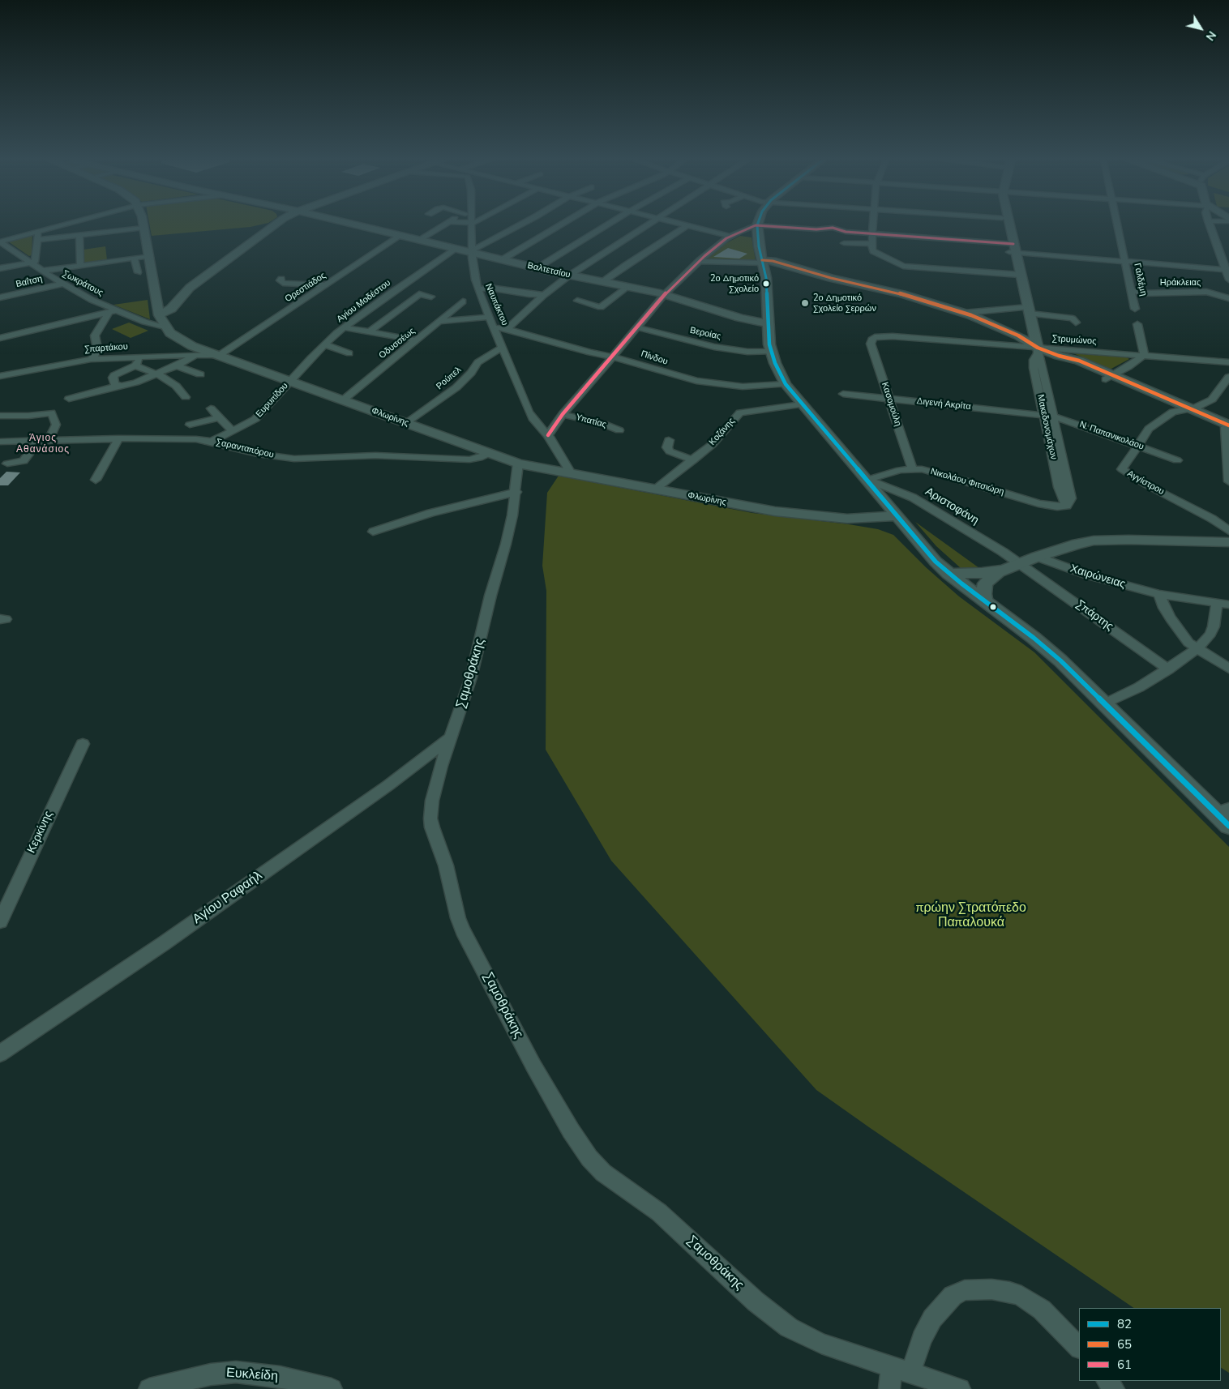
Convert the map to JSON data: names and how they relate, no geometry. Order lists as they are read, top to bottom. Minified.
{"streets":{"street":["Βαλτετσίου","Γαλδέμη","Βαΐτση","Ηράκλειας","Σωκράτους","Ορεστιάδος","Αγίου Μοδέστου","Ναυπάκτου","Βεροίας","Στρυμώνος","Οδυσσέως","Σπαρτάκου","Πίνδου","Ρούπελ","Ευρυπίδου","Κασομούλη","Διγενή Ακρίτα","Φλωρίνης","Υπατίας","Μακεδονομάχων","Κοζάνης","Ν. Παπανικολάου","Σαρανταπόρου","Νικολάου Φιτσιώρη","Αγγίστρου","Αριστοφάνη","Χαιρώνειας","Σπάρτης","Σαμοθράκης","Κερκίνης","Αγίου Ραφαήλ","Ευκλείδη"]},"crossings":[["Βαλτετσίου","Ορεστιάδος"],["Βαλτετσίου","Αγίου Μοδέστου"],["Βαλτετσίου","Ναυπάκτου"],["Γαλδέμη","Ηράκλειας"],["Βαΐτση","Σωκράτους"],["Σωκράτους","Φλωρίνης"],["Ορεστιάδος","Σπαρτάκου"],["Ορεστιάδος","Φλωρίνης"],["Αγίου Μοδέστου","Ευρυπίδου"],["Αγίου Μοδέστου","Φλωρίνης"],["Ναυπάκτου","Οδυσσέως"],["Ναυπάκτου","Πίνδου"],["Ναυπάκτου","Ρούπελ"],["Ναυπάκτου","Φλωρίνης"],["Στρυμώνος","Κασομούλη"],["Στρυμώνος","Μακεδονομάχων"],["Οδυσσέως","Φλωρίνης"],["Σπαρτάκου","Φλωρίνης"],["Ρούπελ","Φλωρίνης"],["Ευρυπίδου","Φλωρίνης"],["Ευρυπίδου","Σαρανταπόρου"],["Κασομούλη","Διγενή Ακρίτα"],["Κασομούλη","Νικολάου Φιτσιώρη"],["Διγενή Ακρίτα","Μακεδονομάχων"],["Διγενή Ακρίτα","Ν. Παπανικολάου"],["Φλωρίνης","Κοζάνης"],["Φλωρίνης","Σαρανταπόρου"],["Φλωρίνης","Σαμοθράκης"],["Μακεδονομάχων","Ν. Παπανικολάου"],["Μακεδονομάχων","Νικολάου Φιτσιώρη"],["Ν. Παπανικολάου","Αγγίστρου"],["Νικολάου Φιτσιώρη","Αριστοφάνη"],["Αριστοφάνη","Σπάρτης"],["Σαμοθράκης","Αγίου Ραφαήλ"]],"districts":["Άγιος Αθανάσιος"],"parks":["πρώην Στρατόπεδο Παπαλουκά"],"places":["2ο Δημοτικό Σχολείο","2ο Δημοτικό Σχολείο Σερρών"],"lines":["transit line 82","transit line 61","transit line 65"],"legend":["82","65","61"],"north":"bottom right"}
